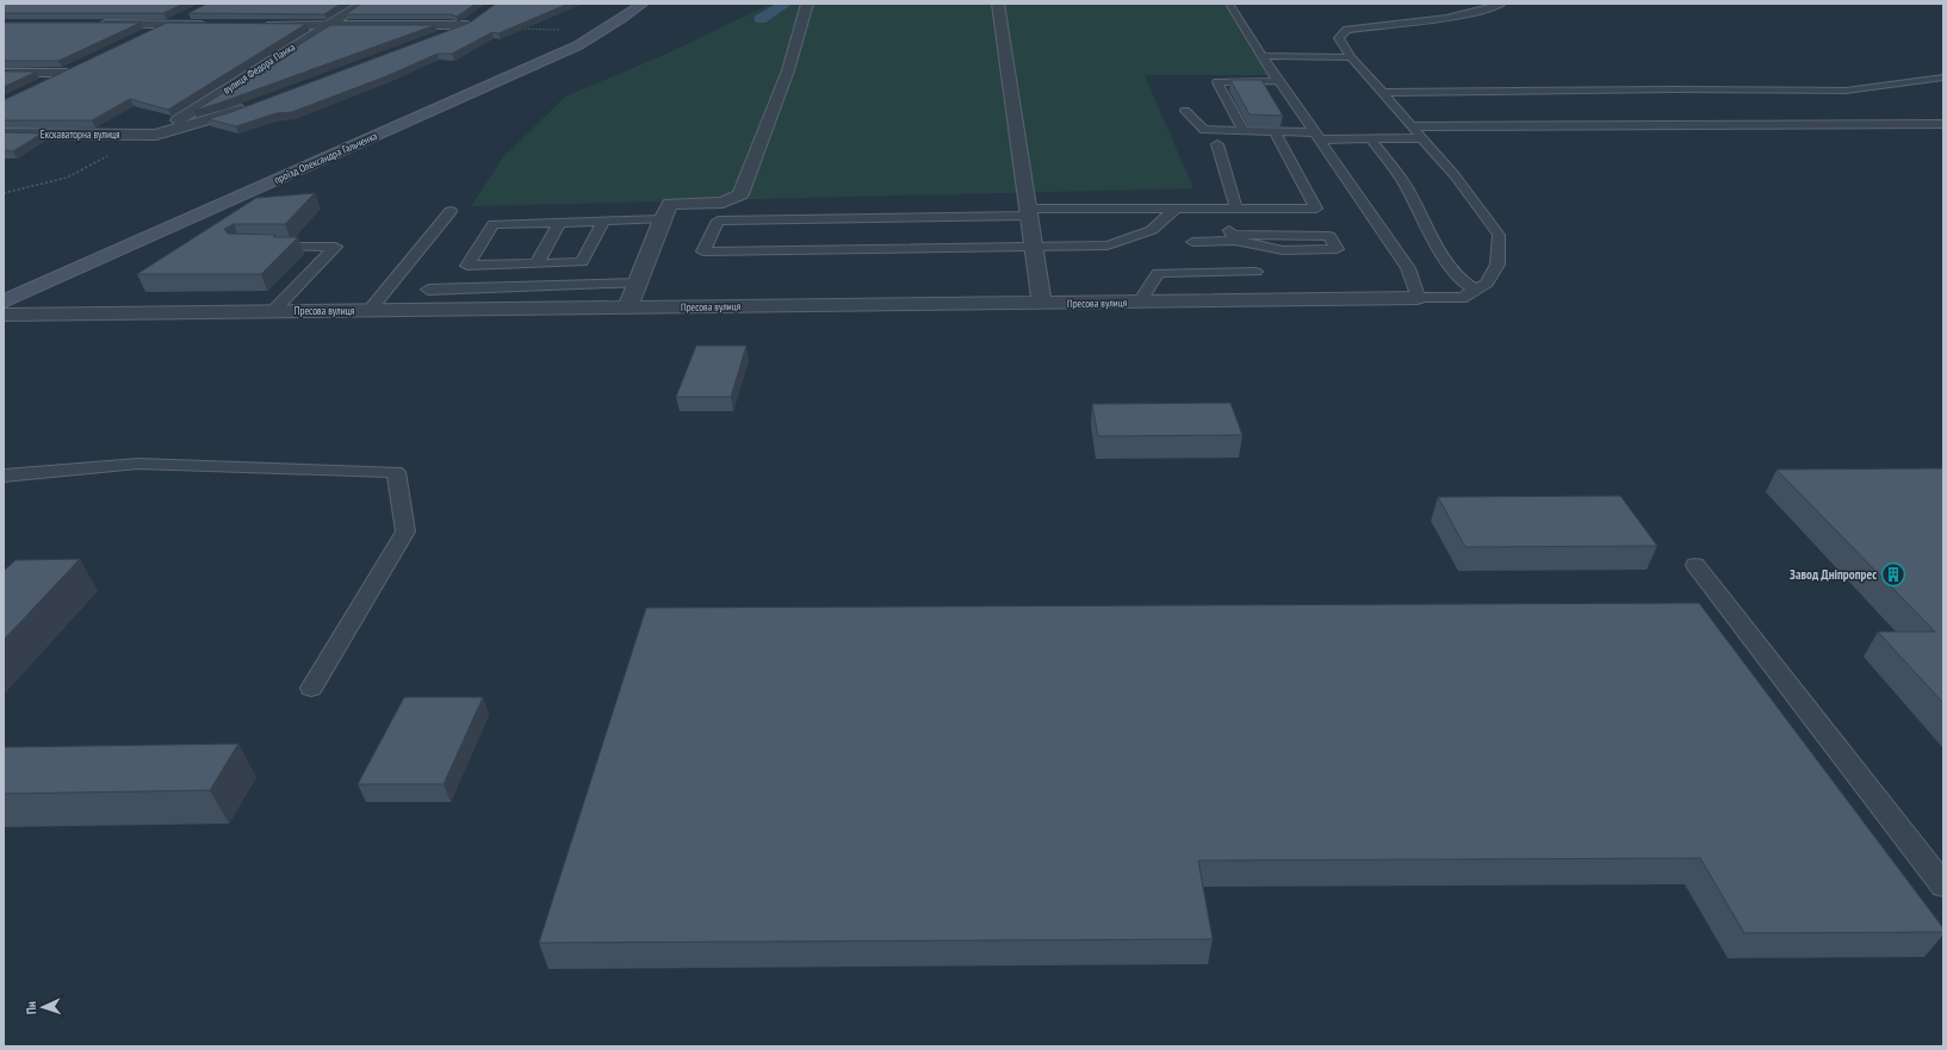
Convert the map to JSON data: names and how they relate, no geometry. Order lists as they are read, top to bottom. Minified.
{"streets":{"main road":["проїзд Олександра Гальченка"],"street":["вулиця Федора Панка","Екскаваторна вулиця","Пресова вулиця"]},"crossings":[["вулиця Федора Панка","Екскаваторна вулиця"]],"places":{"building":["Завод Дніпропрес"]},"north":"left"}
